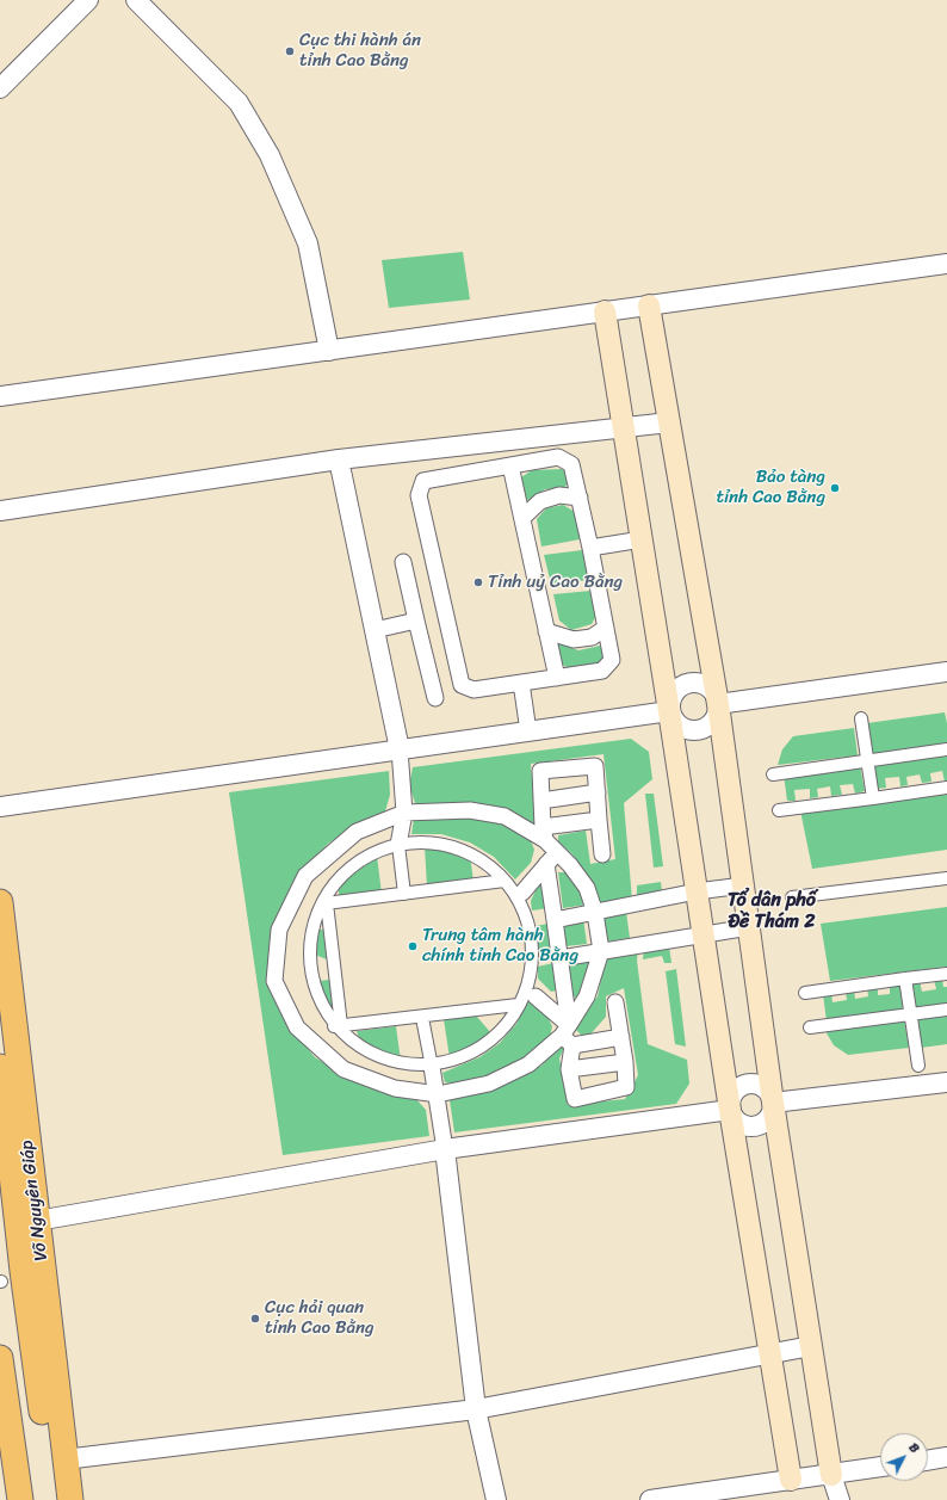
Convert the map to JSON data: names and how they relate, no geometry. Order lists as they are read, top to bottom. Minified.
{"streets":{"highway":["Võ Nguyên Giáp"]},"districts":["Tổ dân phố Đề Thám 2"],"places":["Cục thi hành án tỉnh Cao Bằng","Bảo tàng tỉnh Cao Bằng","Tỉnh uỷ Cao Bằng","Trung tâm hành chính tỉnh Cao Bằng","Cục hải quan tỉnh Cao Bằng"],"north":"top right"}
